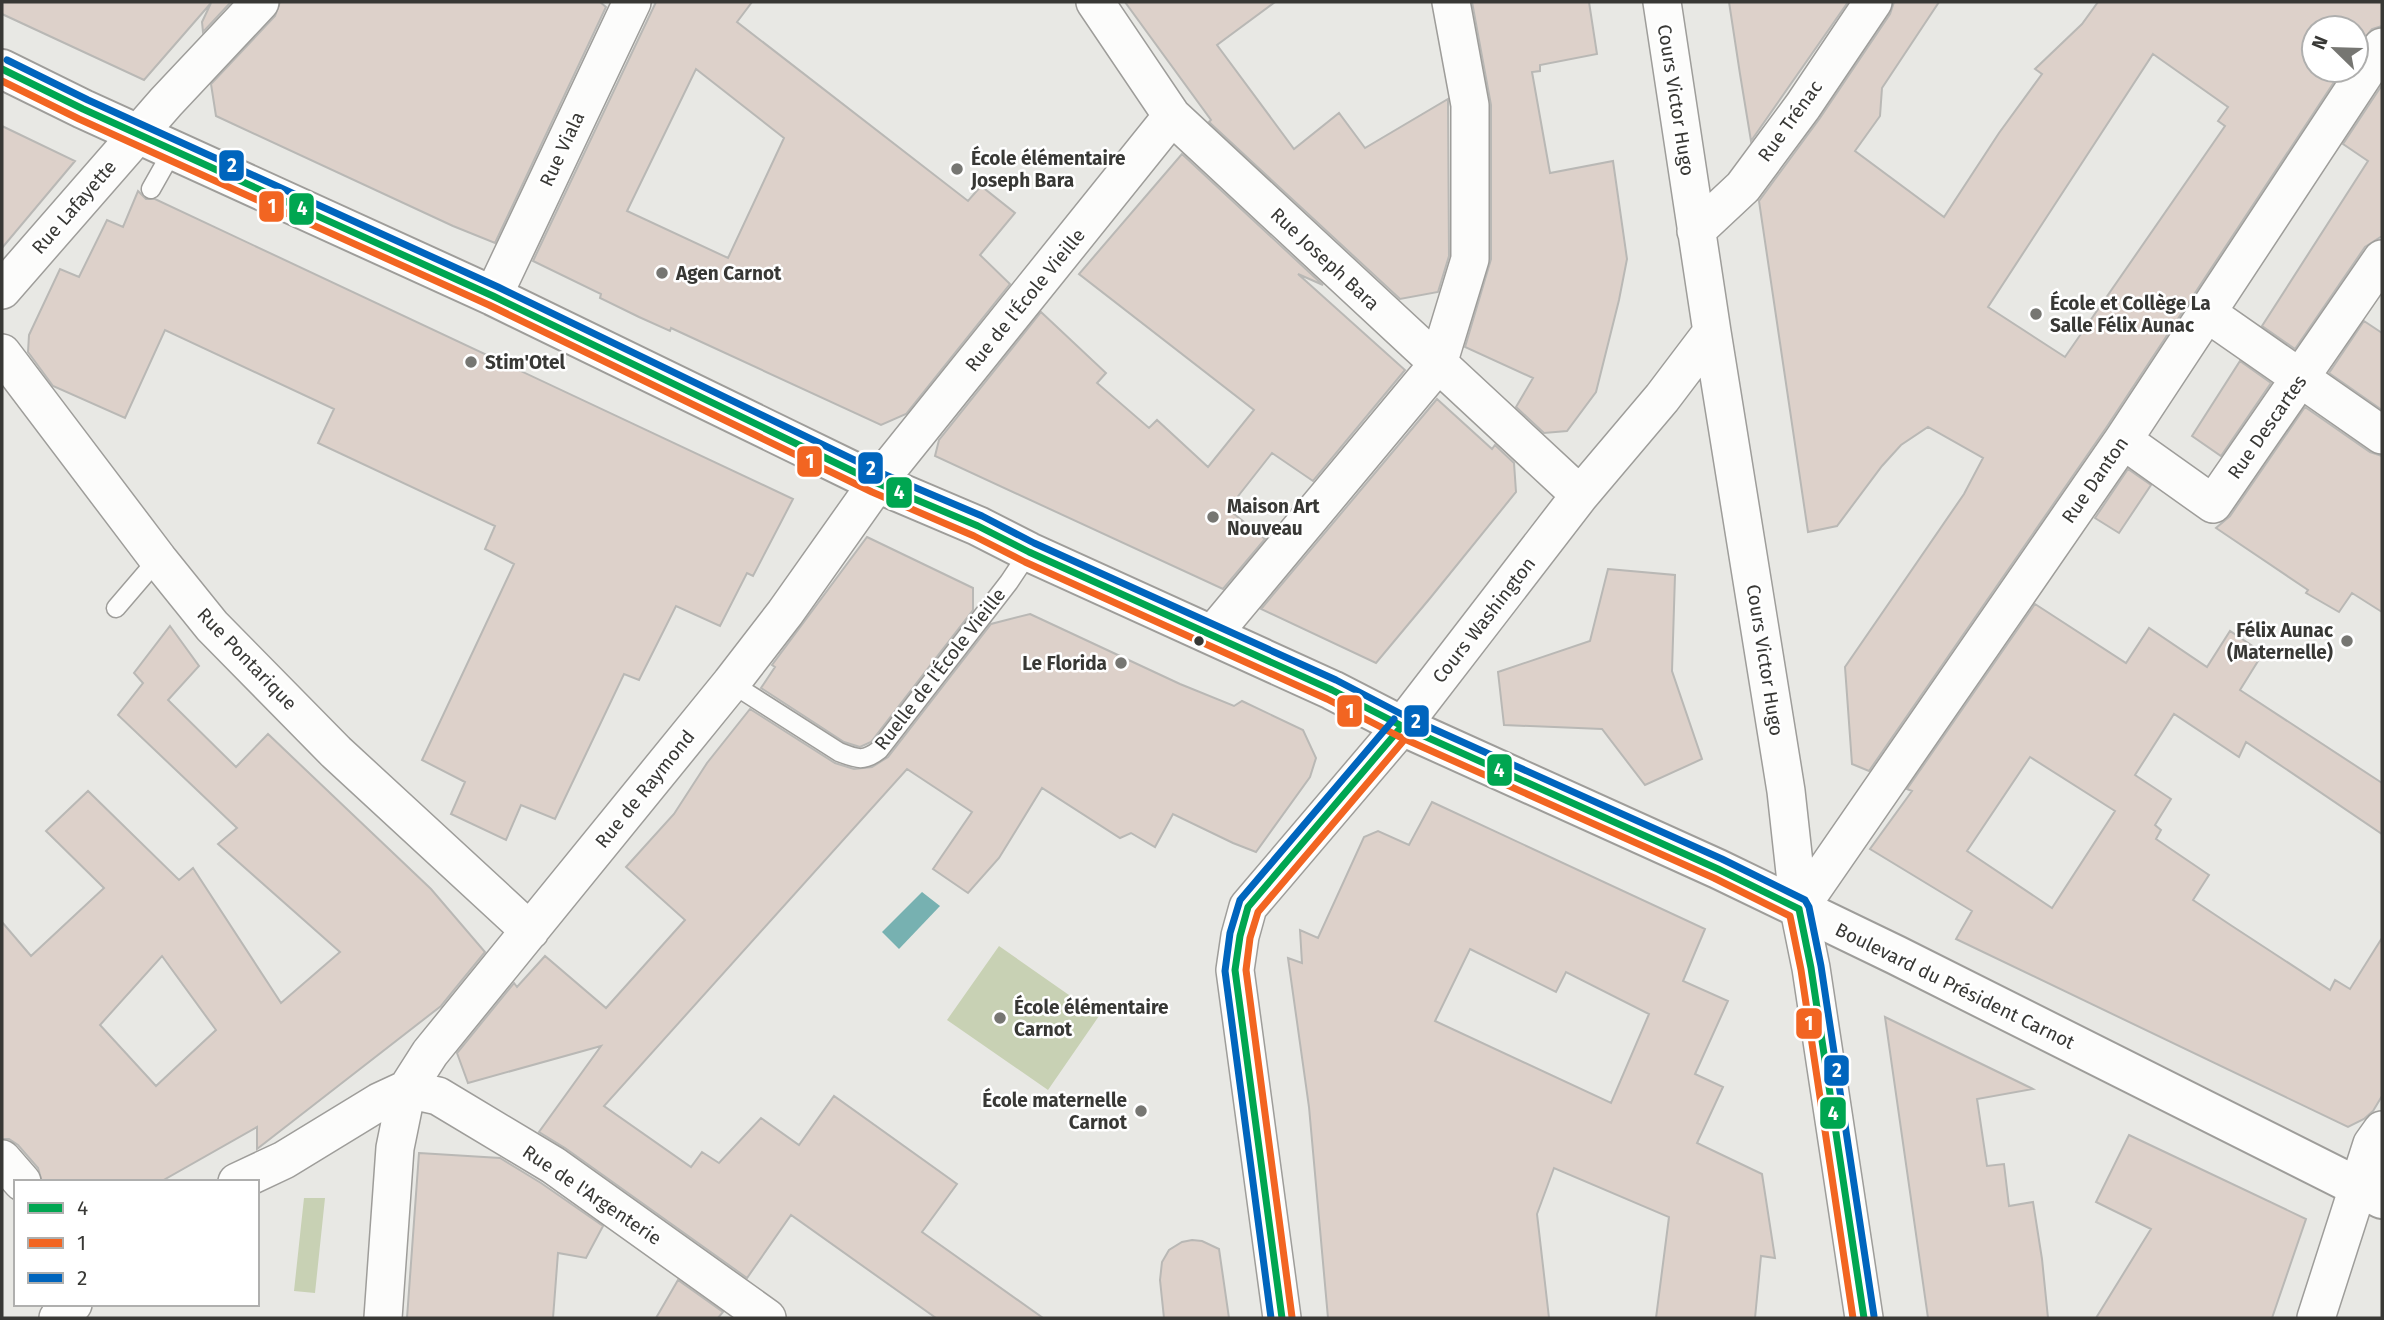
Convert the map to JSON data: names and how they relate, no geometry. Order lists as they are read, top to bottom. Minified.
{"streets":{"street":["Cours Victor Hugo","Rue Trénac","Rue Viala","Rue Lafayette","Rue Joseph Bara","Rue de l'École Vieille","Rue Descartes","Rue Danton","Cours Washington","Rue Pontarique","Rue de Raymond","Boulevard du Président Carnot","Rue de l'Argenterie"],"lane":["Ruelle de l'École Vieille"]},"crossings":[["Cours Victor Hugo","Rue Trénac"],["Cours Victor Hugo","Rue Danton"],["Cours Victor Hugo","Cours Washington"],["Cours Victor Hugo","Boulevard du Président Carnot"],["Rue Viala","Boulevard du Président Carnot"],["Rue Lafayette","Boulevard du Président Carnot"],["Rue Joseph Bara","Rue de l'École Vieille"],["Rue Joseph Bara","Cours Washington"],["Rue de l'École Vieille","Rue de Raymond"],["Rue de l'École Vieille","Boulevard du Président Carnot"],["Rue Descartes","Rue Danton"],["Rue Danton","Boulevard du Président Carnot"],["Cours Washington","Boulevard du Président Carnot"],["Rue Pontarique","Rue de Raymond"],["Ruelle de l'École Vieille","Rue de Raymond"],["Ruelle de l'École Vieille","Boulevard du Président Carnot"],["Rue de Raymond","Boulevard du Président Carnot"],["Rue de Raymond","Rue de l'Argenterie"]],"places":["École élémentaire Joseph Bara","Agen Carnot","École et Collège La Salle Félix Aunac","Stim'Otel","Maison Art Nouveau","Félix Aunac (Maternelle)","Le Florida","École élémentaire Carnot","École maternelle Carnot"],"lines":["transit line 2","transit line 4","transit line 1"],"legend":["4","1","2"],"north":"top left"}
